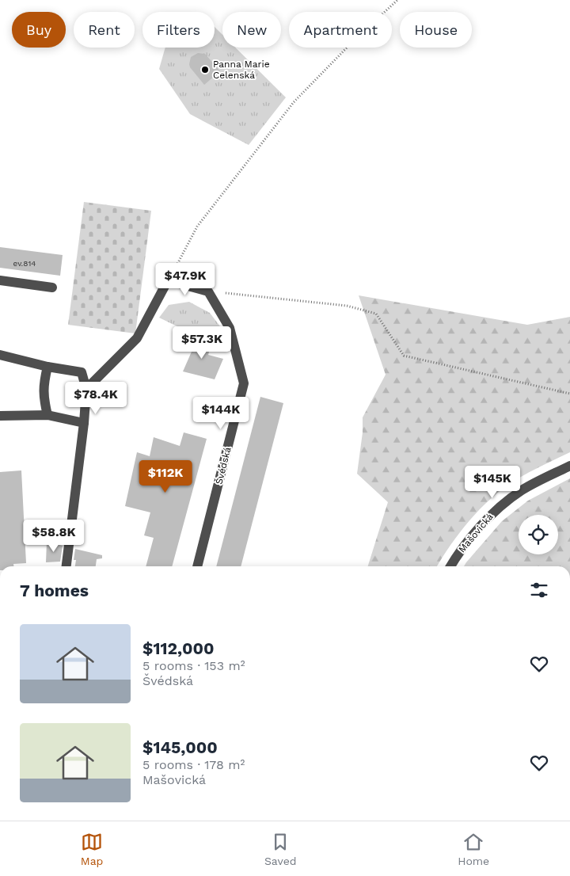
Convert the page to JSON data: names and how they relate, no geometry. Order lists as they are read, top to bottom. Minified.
{"streets":{"street":["Švédská","Mašovická"]},"places":["Panna Marie Celenská"],"house_numbers":["ev.814"],"page":{"chip":["Buy","Rent","Filters","New","Apartment","House"],"price":["$47.9K","$57.3K","$78.4K","$144K","$112K","$145K","$58.8K"],"heading":"7 homes","list":[{"name":"$112,000","note":"5 rooms · 153 m² · Švédská"},{"name":"$145,000","note":"5 rooms · 178 m² · Mašovická"}],"tabs":["Map","Saved","Home"]}}
